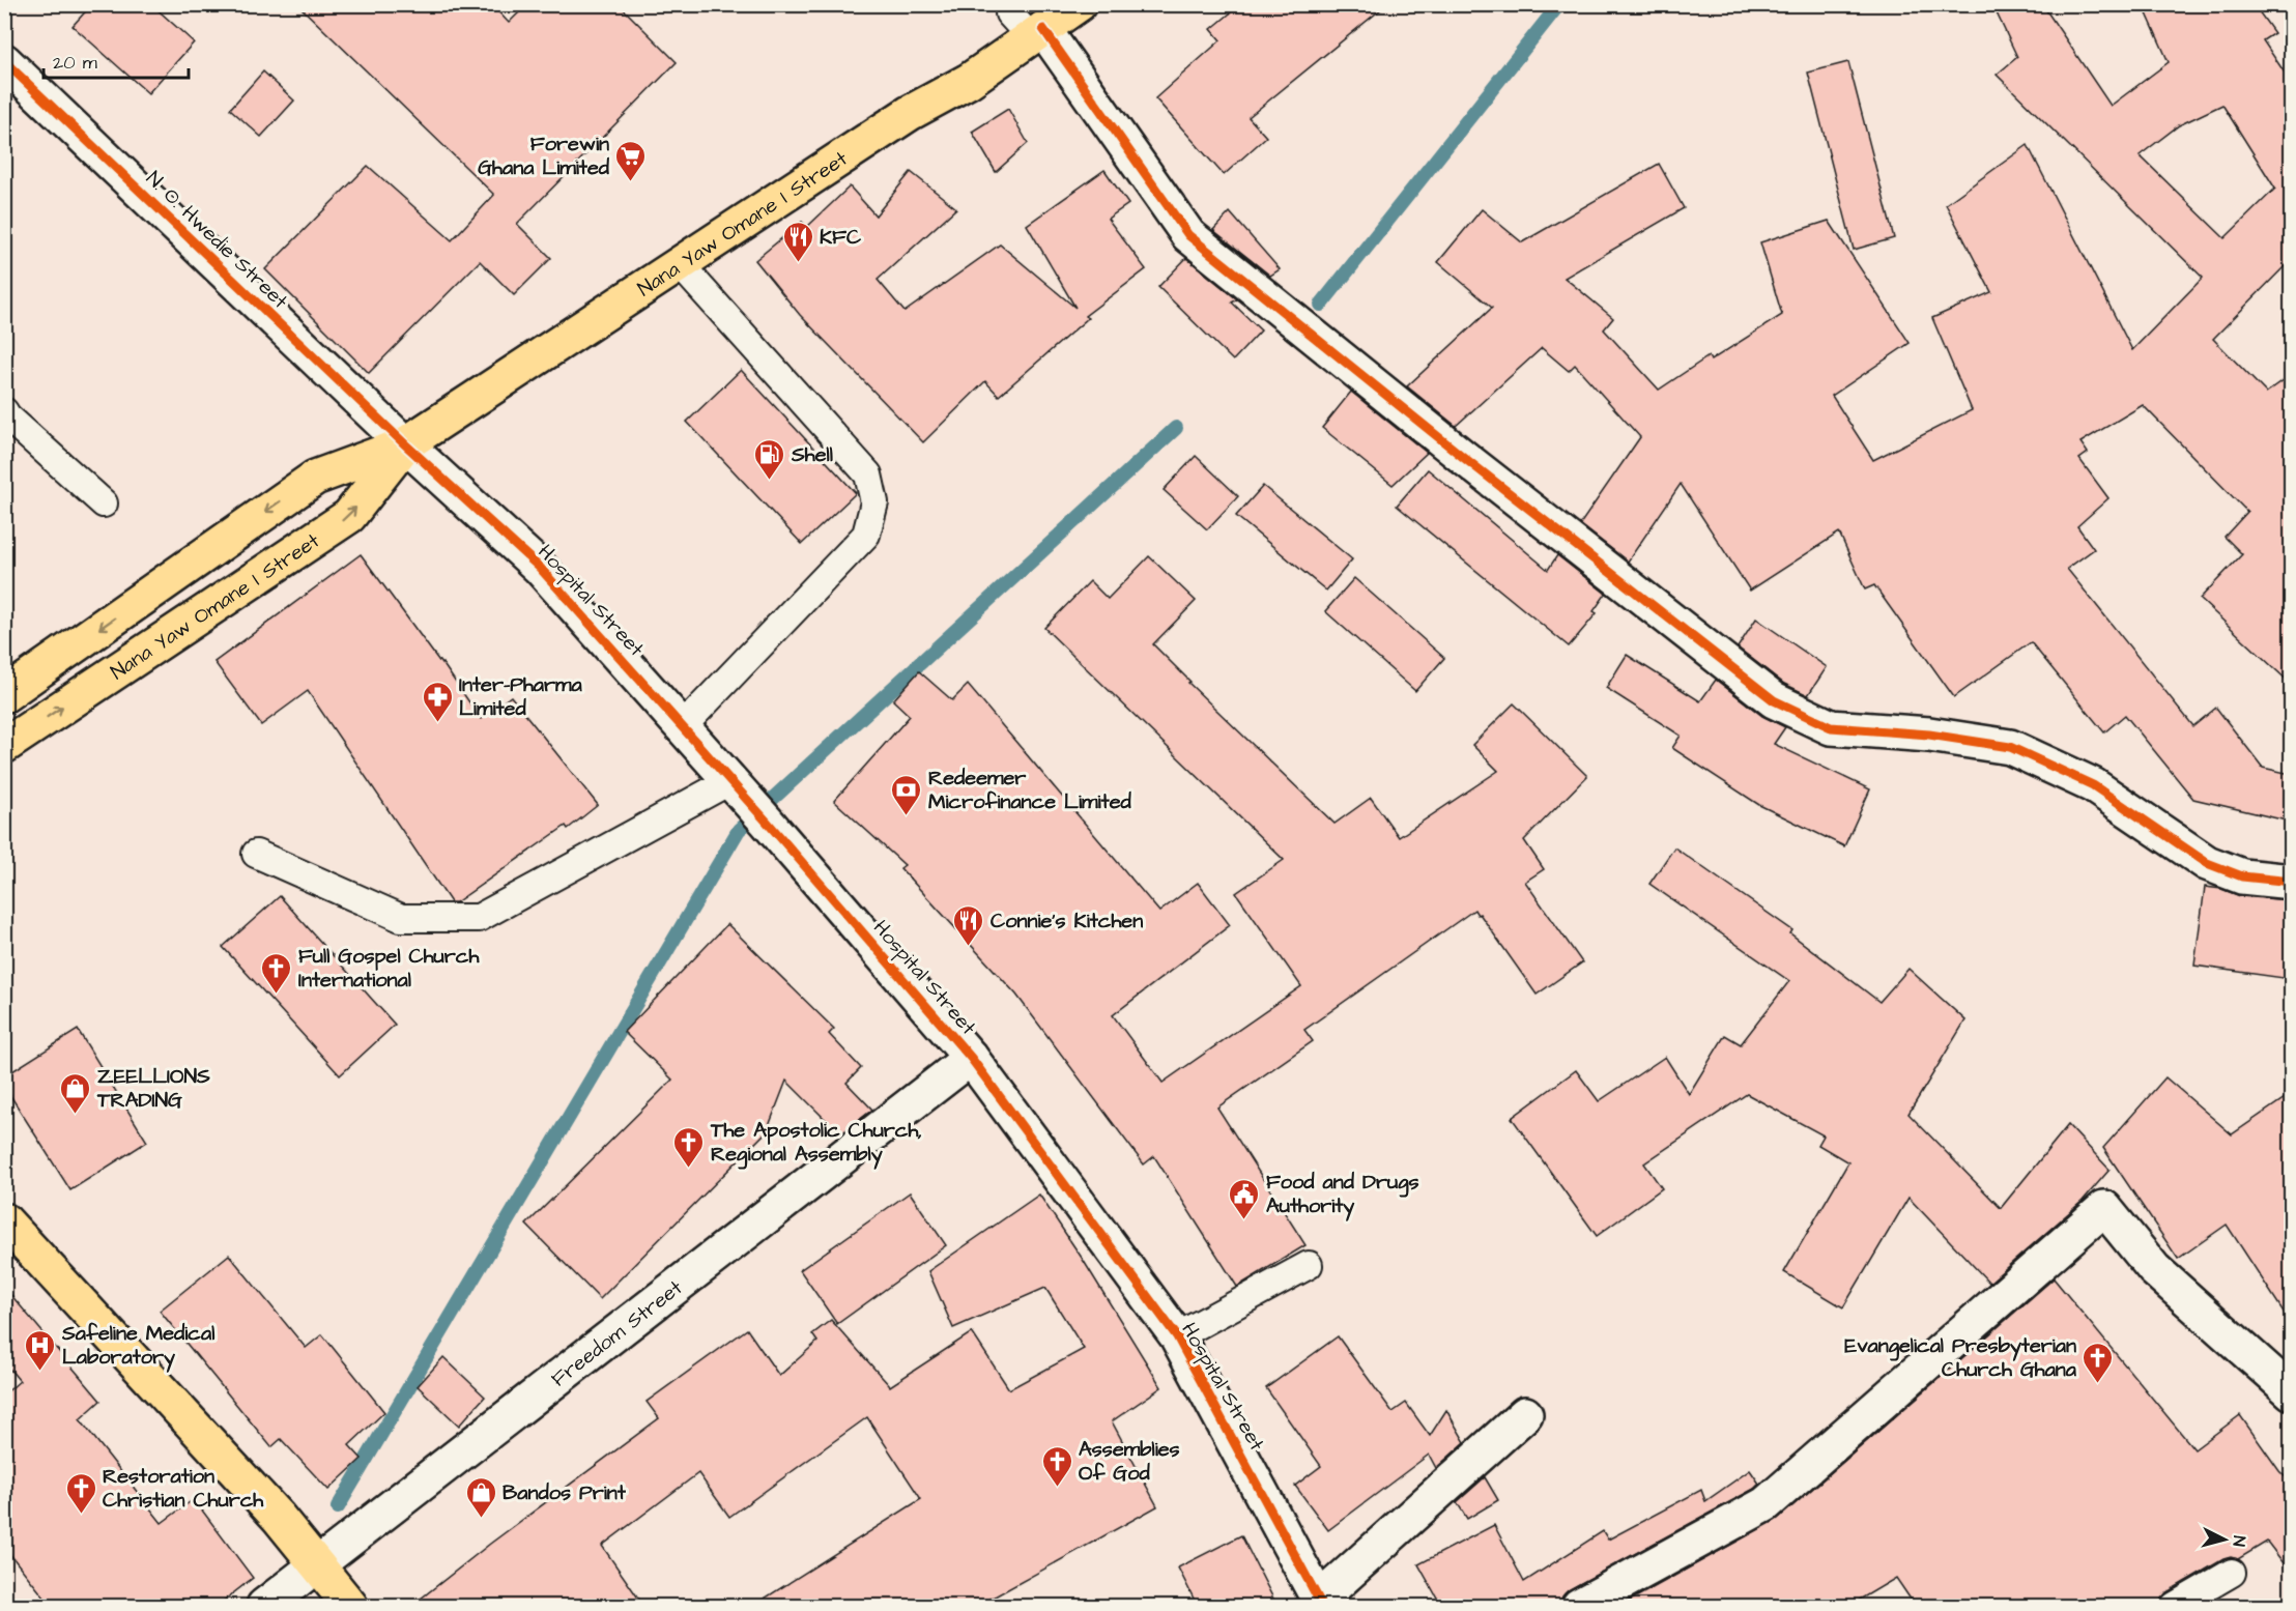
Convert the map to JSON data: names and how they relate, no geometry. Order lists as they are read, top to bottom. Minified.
{"streets":{"main road":["Nana Yaw Omane I Street"],"street":["N. O. Hwedie Street","Hospital Street","Freedom Street"]},"crossings":[["Nana Yaw Omane I Street","N. O. Hwedie Street"],["Nana Yaw Omane I Street","Hospital Street"],["N. O. Hwedie Street","Hospital Street"],["Hospital Street","Freedom Street"]],"places":{"supermarket":["Forewin Ghana Limited"],"restaurant":["KFC","Connie's Kitchen"],"fuel station":["Shell"],"pharmacy":["Inter-Pharma Limited"],"bank":["Redeemer Microfinance Limited"],"church":["Full Gospel Church International","The Apostolic Church, Regional Assembly","Evangelical Presbyterian Church Ghana","Assemblies Of God","Restoration Christian Church"],"shop":["ZEELLIONS TRADING","Bandos Print"],"public building":["Food and Drugs Authority"],"hospital":["Safeline Medical Laboratory"]},"scale_bar":"20 m","north":"right"}
